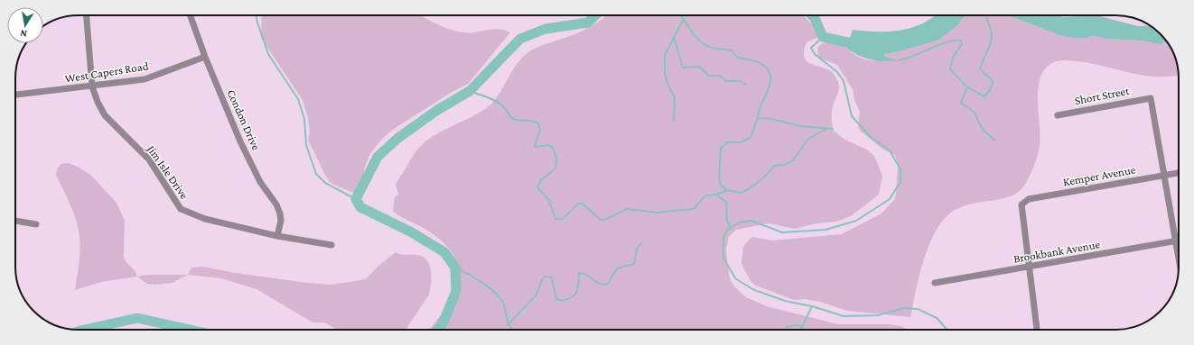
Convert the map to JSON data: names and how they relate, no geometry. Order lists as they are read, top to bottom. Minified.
{"streets":{"street":["West Capers Road","Short Street","Condon Drive","Jim Isle Drive","Kemper Avenue","Brookbank Avenue"]},"crossings":[["West Capers Road","Condon Drive"],["West Capers Road","Jim Isle Drive"],["Short Street","Kemper Avenue"],["Condon Drive","Jim Isle Drive"],["Kemper Avenue","Brookbank Avenue"]],"north":"bottom"}
